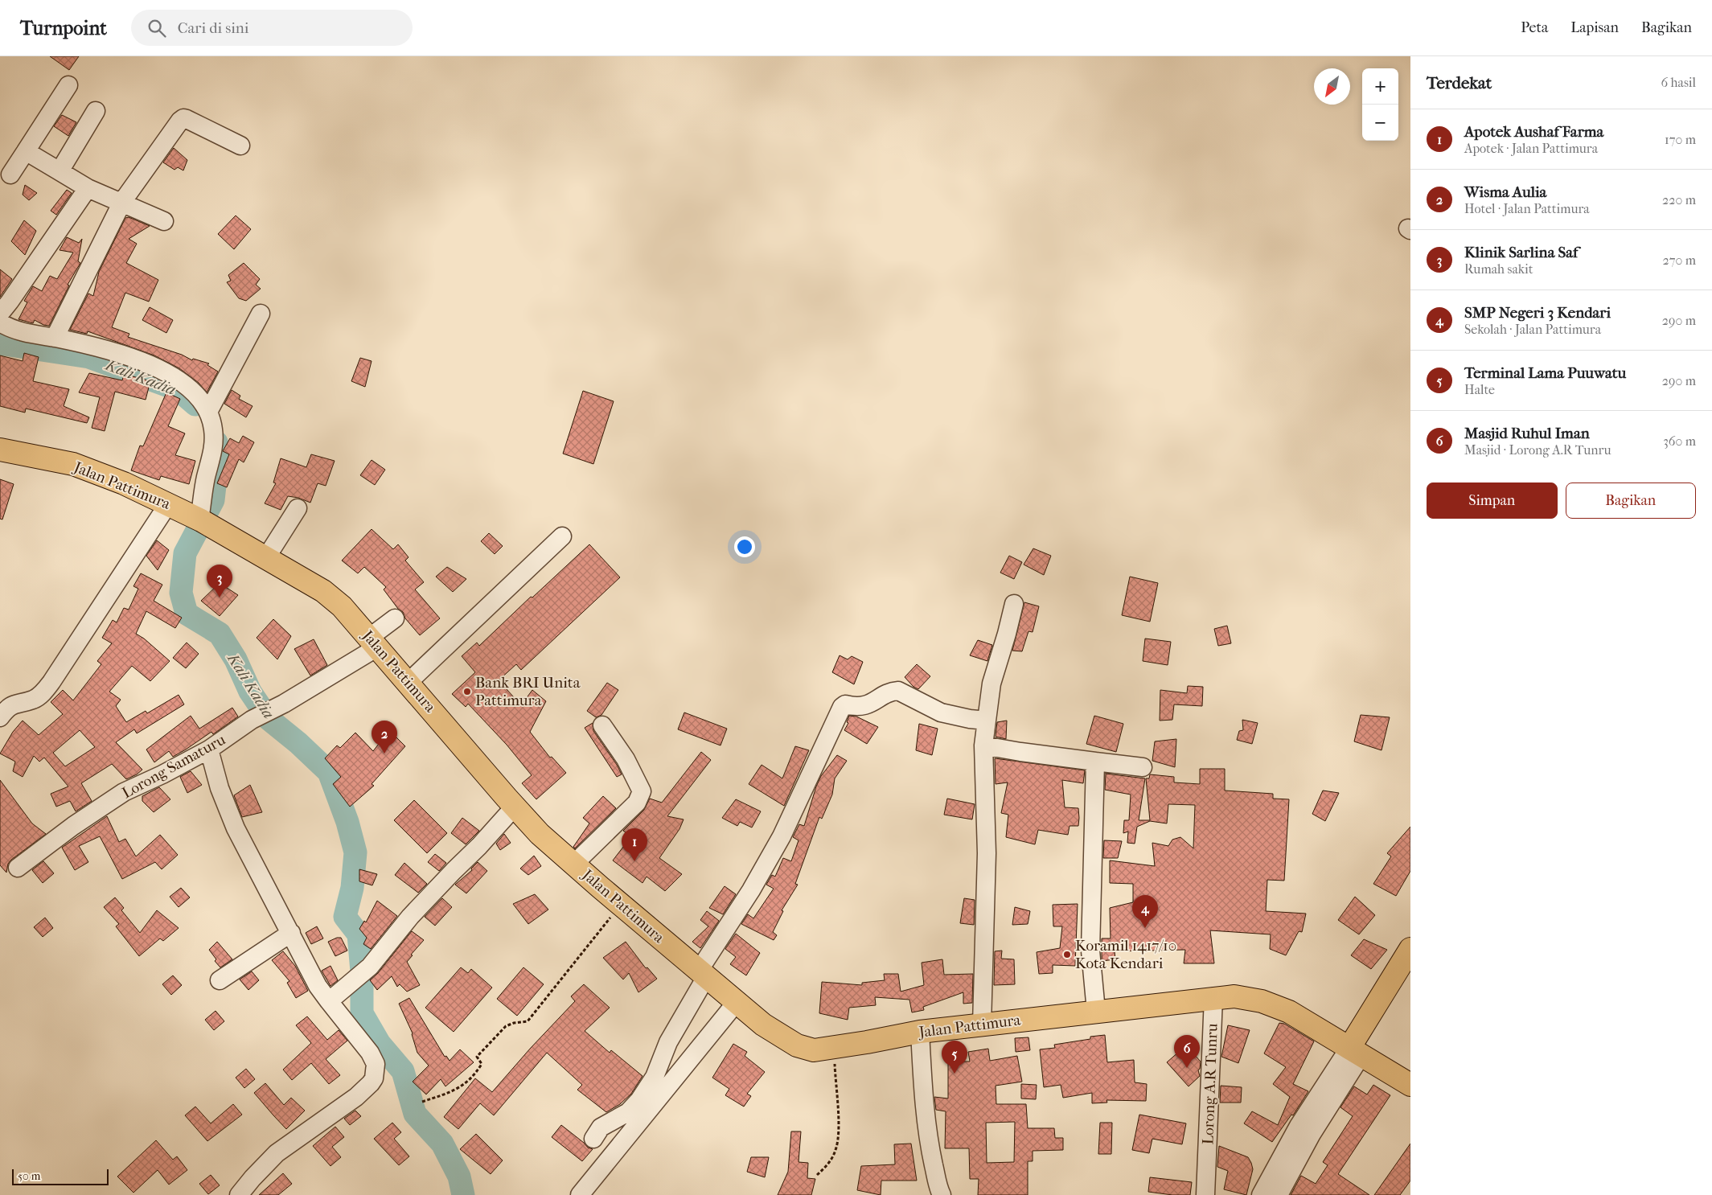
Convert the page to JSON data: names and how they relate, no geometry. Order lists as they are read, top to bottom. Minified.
{"streets":{"main road":["Jalan Pattimura"],"street":["Lorong Samaturu","Lorong A.R Tunru"]},"crossings":[["Jalan Pattimura","Lorong Samaturu"],["Jalan Pattimura","Lorong A.R Tunru"]],"water":["Kali Kadia"],"places":["Bank BRI Unita Pattimura","Koramil 1417/10 Kota Kendari"],"scale_bar":"50 m","north":"bottom left","page":{"header":"Turnpoint","search":"Cari di sini","nav":["Peta","Lapisan","Bagikan"],"heading":["Terdekat","6 hasil"],"map_buttons":["+","−"],"list":[{"mark":"1","name":"Apotek Aushaf Farma","note":"Apotek · Jalan Pattimura","value":"170 m"},{"mark":"2","name":"Wisma Aulia","note":"Hotel · Jalan Pattimura","value":"220 m"},{"mark":"3","name":"Klinik Sarlina Saf","note":"Rumah sakit","value":"270 m"},{"mark":"4","name":"SMP Negeri 3 Kendari","note":"Sekolah · Jalan Pattimura","value":"290 m"},{"mark":"5","name":"Terminal Lama Puuwatu","note":"Halte","value":"290 m"},{"mark":"6","name":"Masjid Ruhul Iman","note":"Masjid · Lorong A.R Tunru","value":"360 m"}],"buttons":["Simpan","Bagikan"],"pins":["3","2","1","4","6","5"],"scale":"50 m"}}
